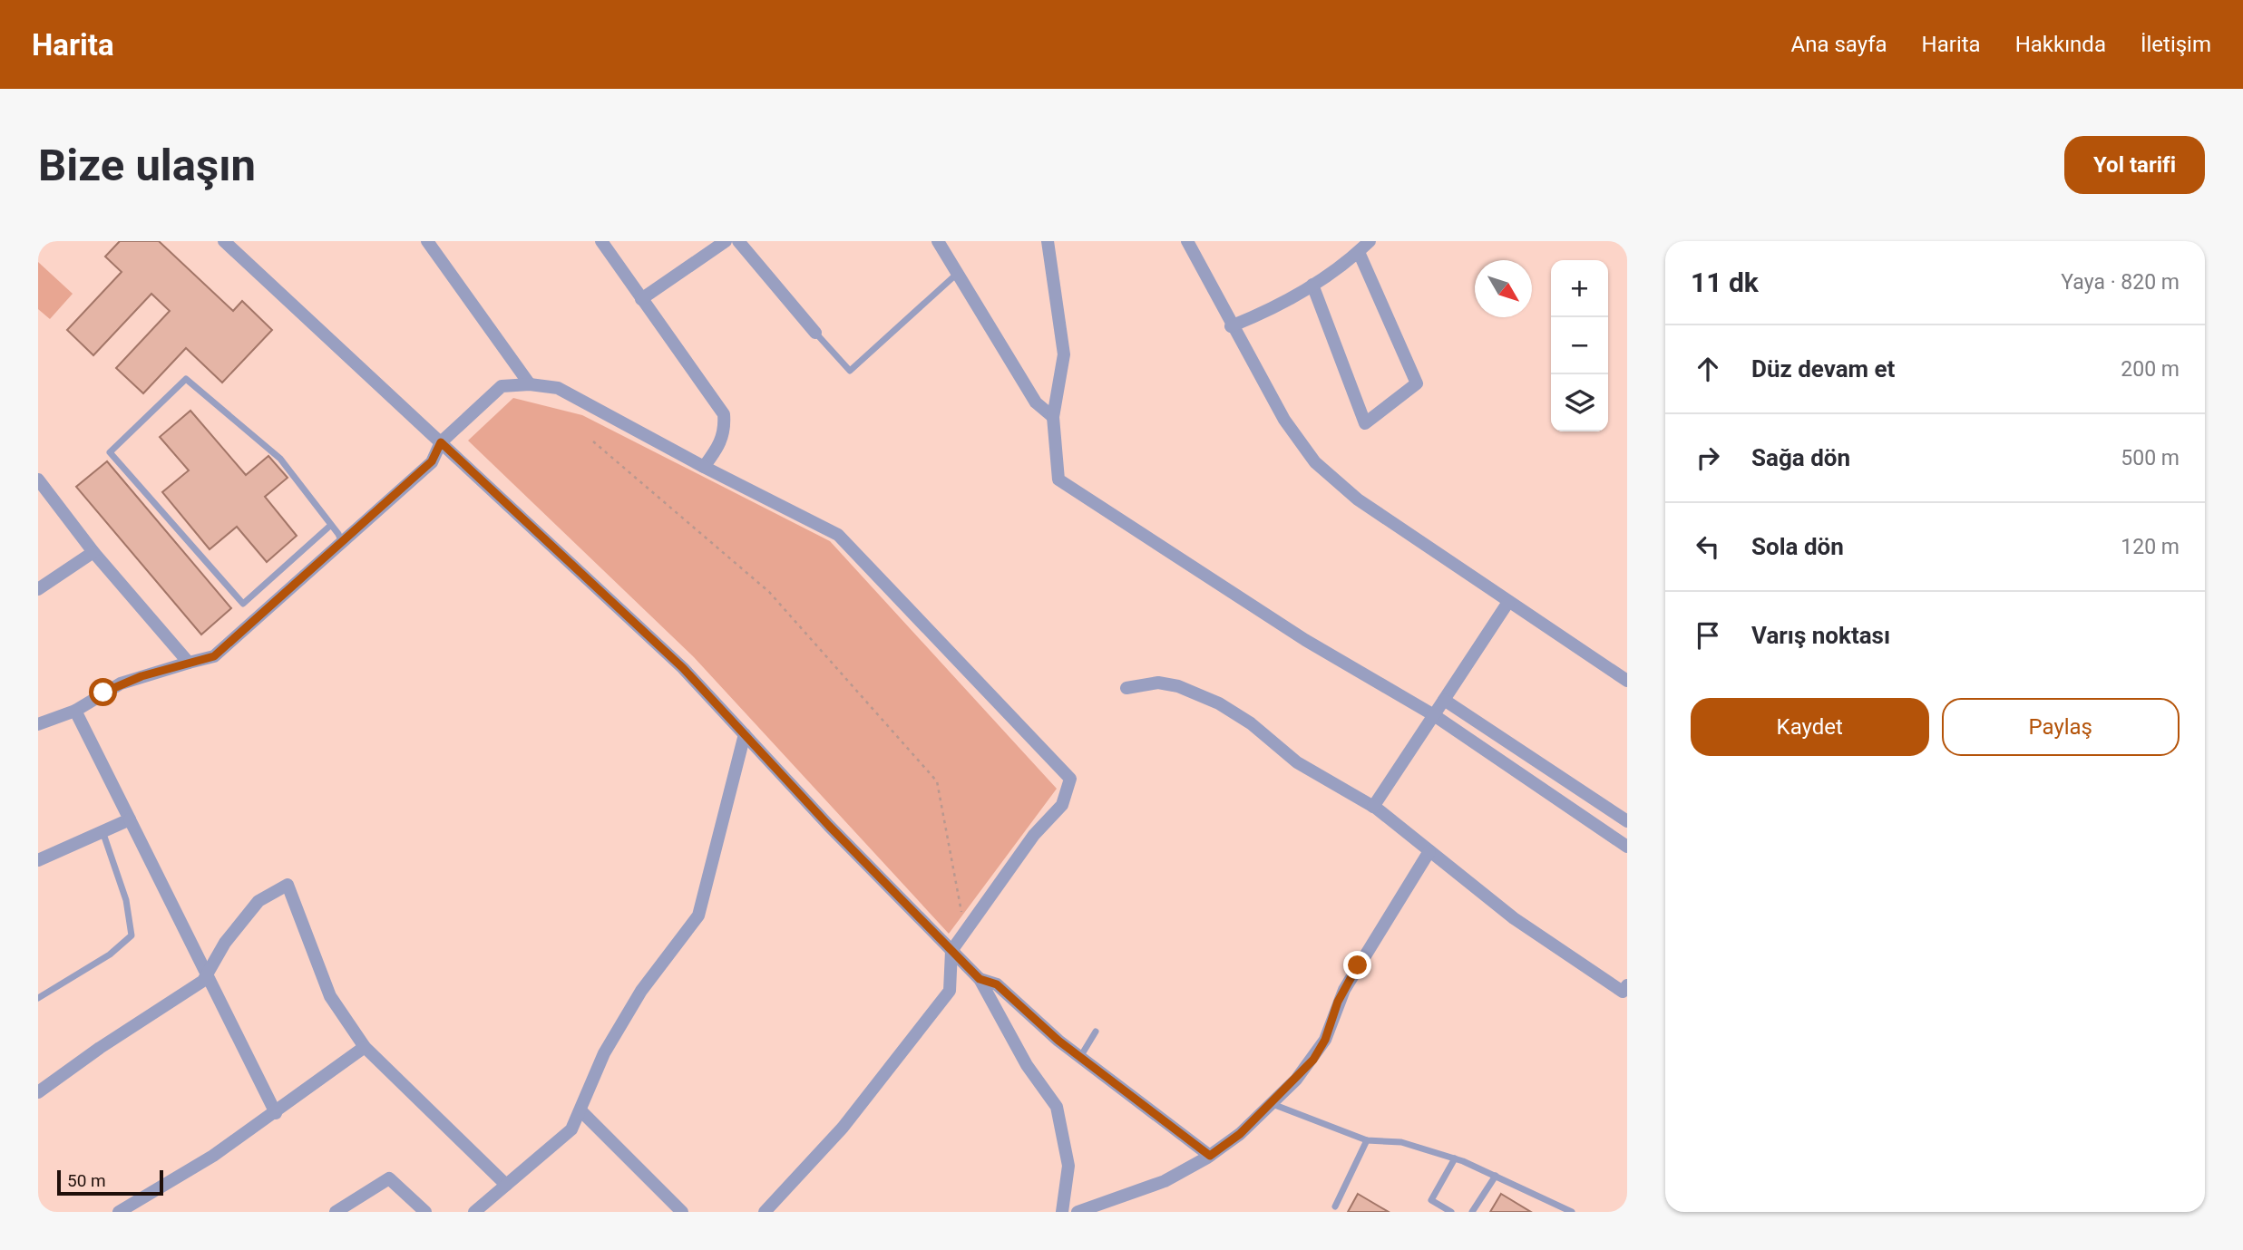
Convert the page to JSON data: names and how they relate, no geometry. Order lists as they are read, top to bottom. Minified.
{"scale_bar":"50 m","north":"bottom right","page":{"header":"Harita","nav":["Ana sayfa","Harita","Hakkında","İletişim"],"buttons":["Yol tarifi",["Kaydet","Paylaş"]],"title":"Bize ulaşın","heading":["11 dk","Yaya · 820 m"],"map_buttons":["+","−"],"list":[["Düz devam et","200 m"],["Sağa dön","500 m"],["Sola dön","120 m"],"Varış noktası"],"scale":"50 m"}}
